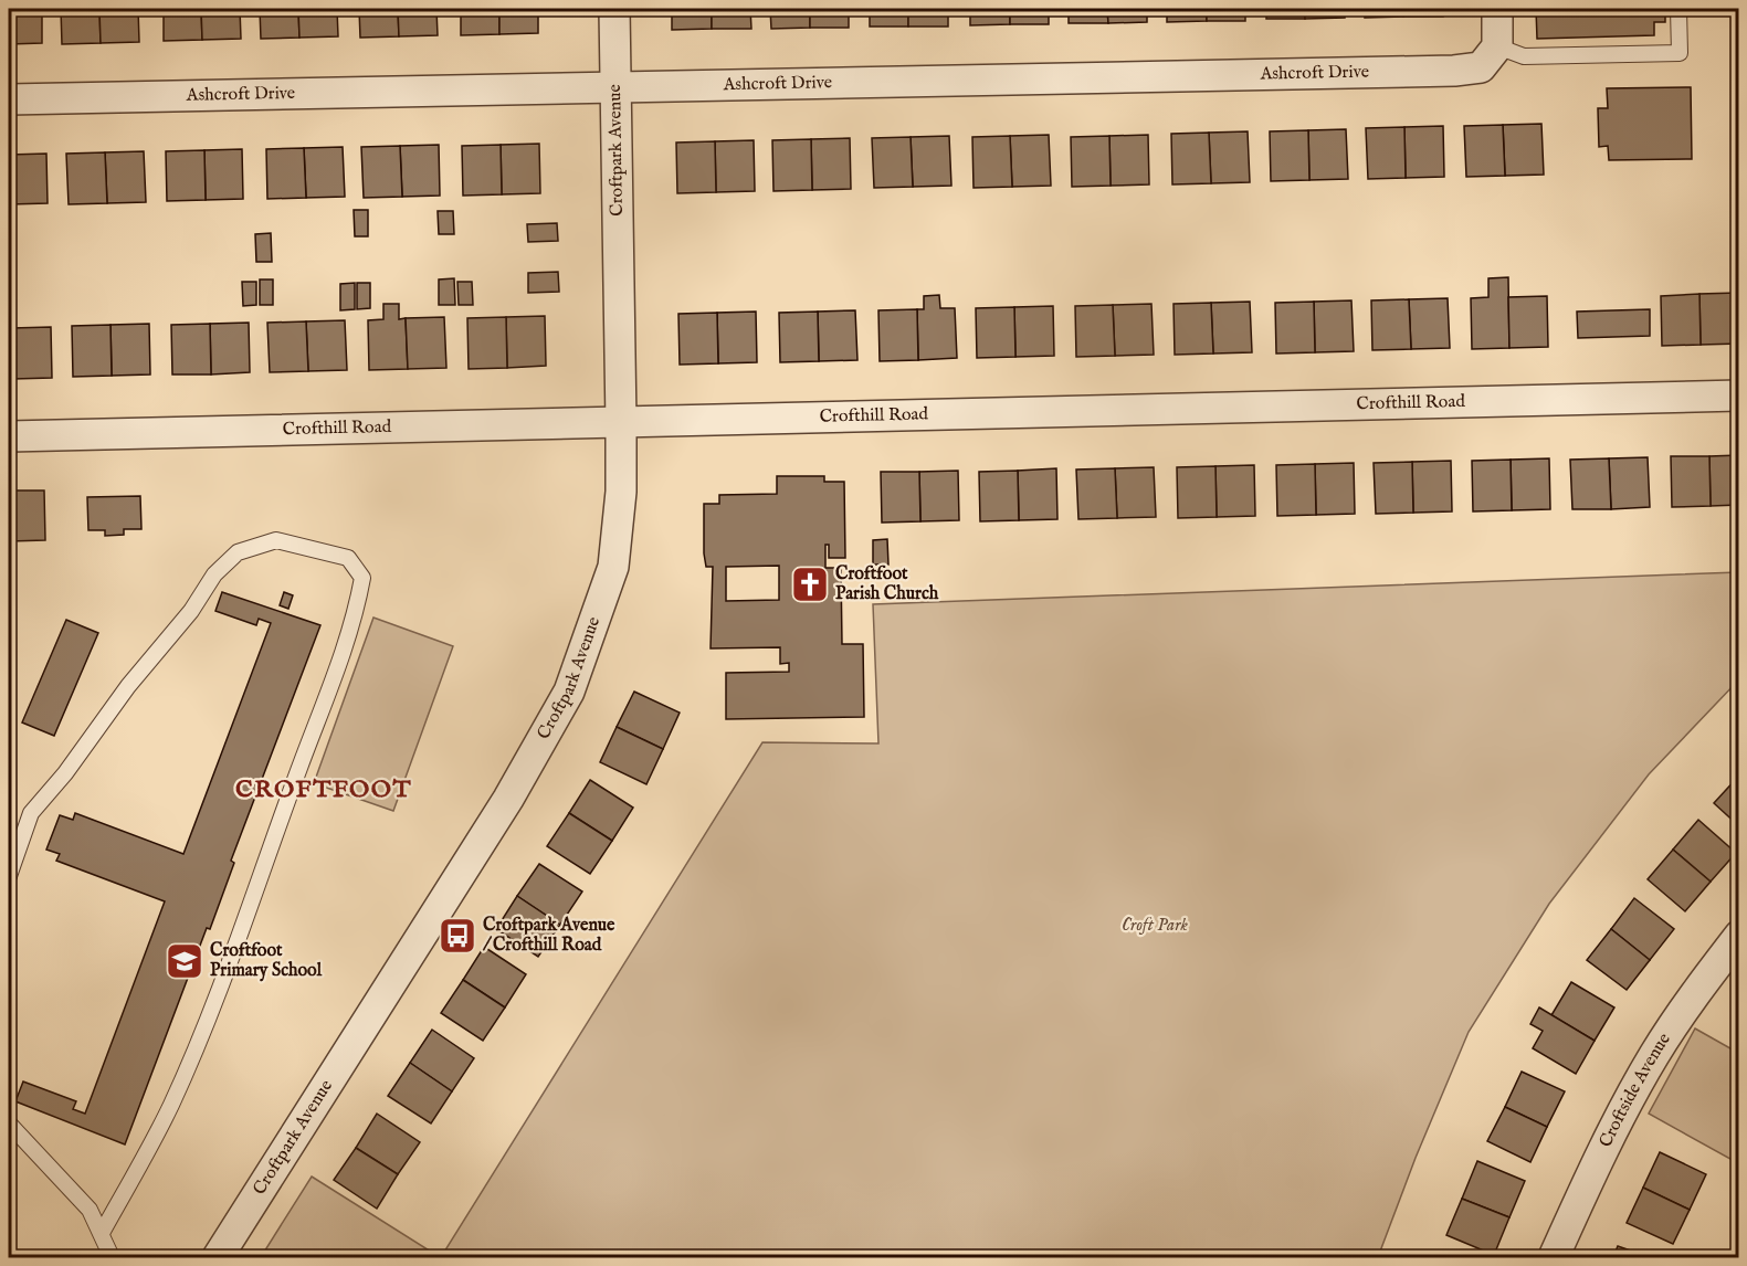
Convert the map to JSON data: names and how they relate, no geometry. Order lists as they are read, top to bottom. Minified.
{"streets":{"street":["Ashcroft Drive","Croftpark Avenue","Crofthill Road","Croftside Avenue"]},"crossings":[["Ashcroft Drive","Croftpark Avenue"],["Croftpark Avenue","Crofthill Road"]],"districts":["CROFTFOOT"],"parks":["Croft Park"],"places":{"church":["Croftfoot Parish Church"],"bus stop":["Croftpark Avenue / Crofthill Road"],"school or university":["Croftfoot Primary School"]}}
